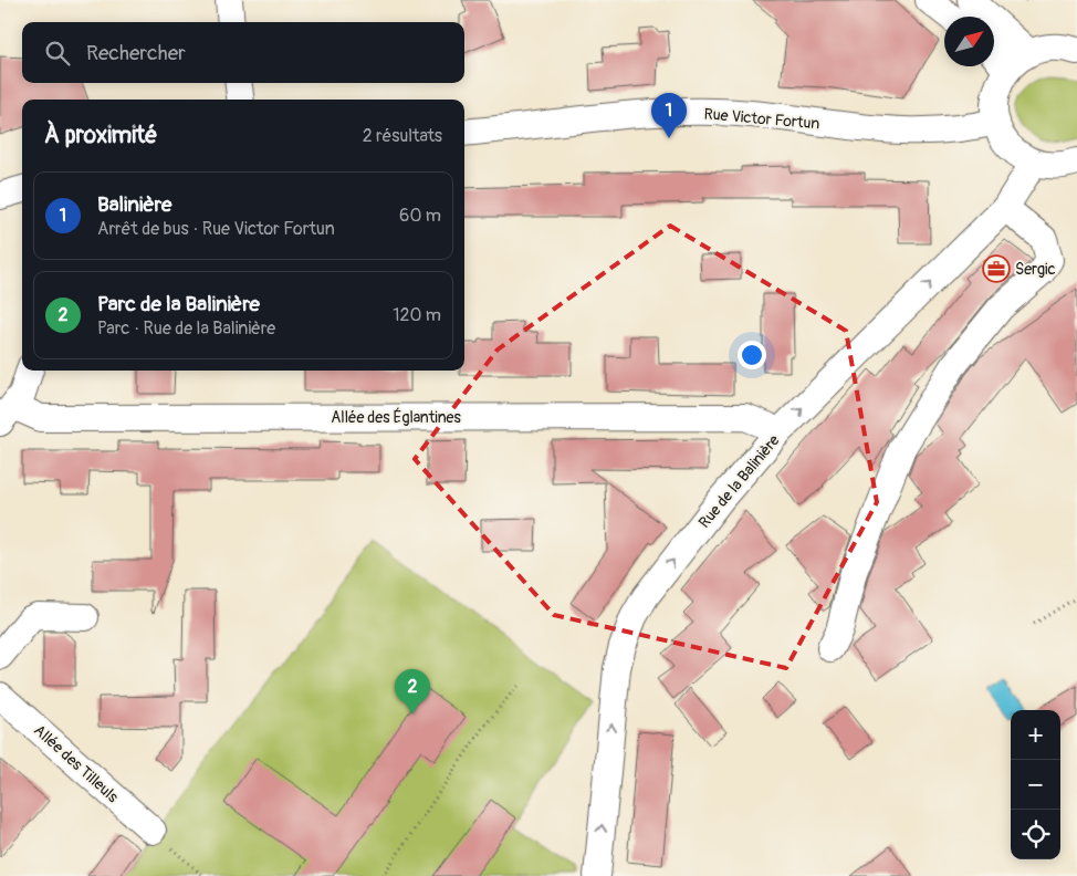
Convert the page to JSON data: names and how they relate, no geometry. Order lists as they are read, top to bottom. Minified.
{"streets":{"street":["Rue Victor Fortun","Allée des Églantines","Rue de la Balinière","Allée des Tilleuls"]},"crossings":[["Allée des Églantines","Rue de la Balinière"]],"one_way":["Rue de la Balinière"],"places":{"office":["Sergic"]},"north":"top right","page":{"search":"Rechercher","pins":["1","2"],"heading":["À proximité","2 résultats"],"list":[{"mark":"1","name":"Balinière","note":"Arrêt de bus · Rue Victor Fortun","value":"60 m"},{"mark":"2","name":"Parc de la Balinière","note":"Parc · Rue de la Balinière","value":"120 m"}],"map_buttons":["+","−"]}}
